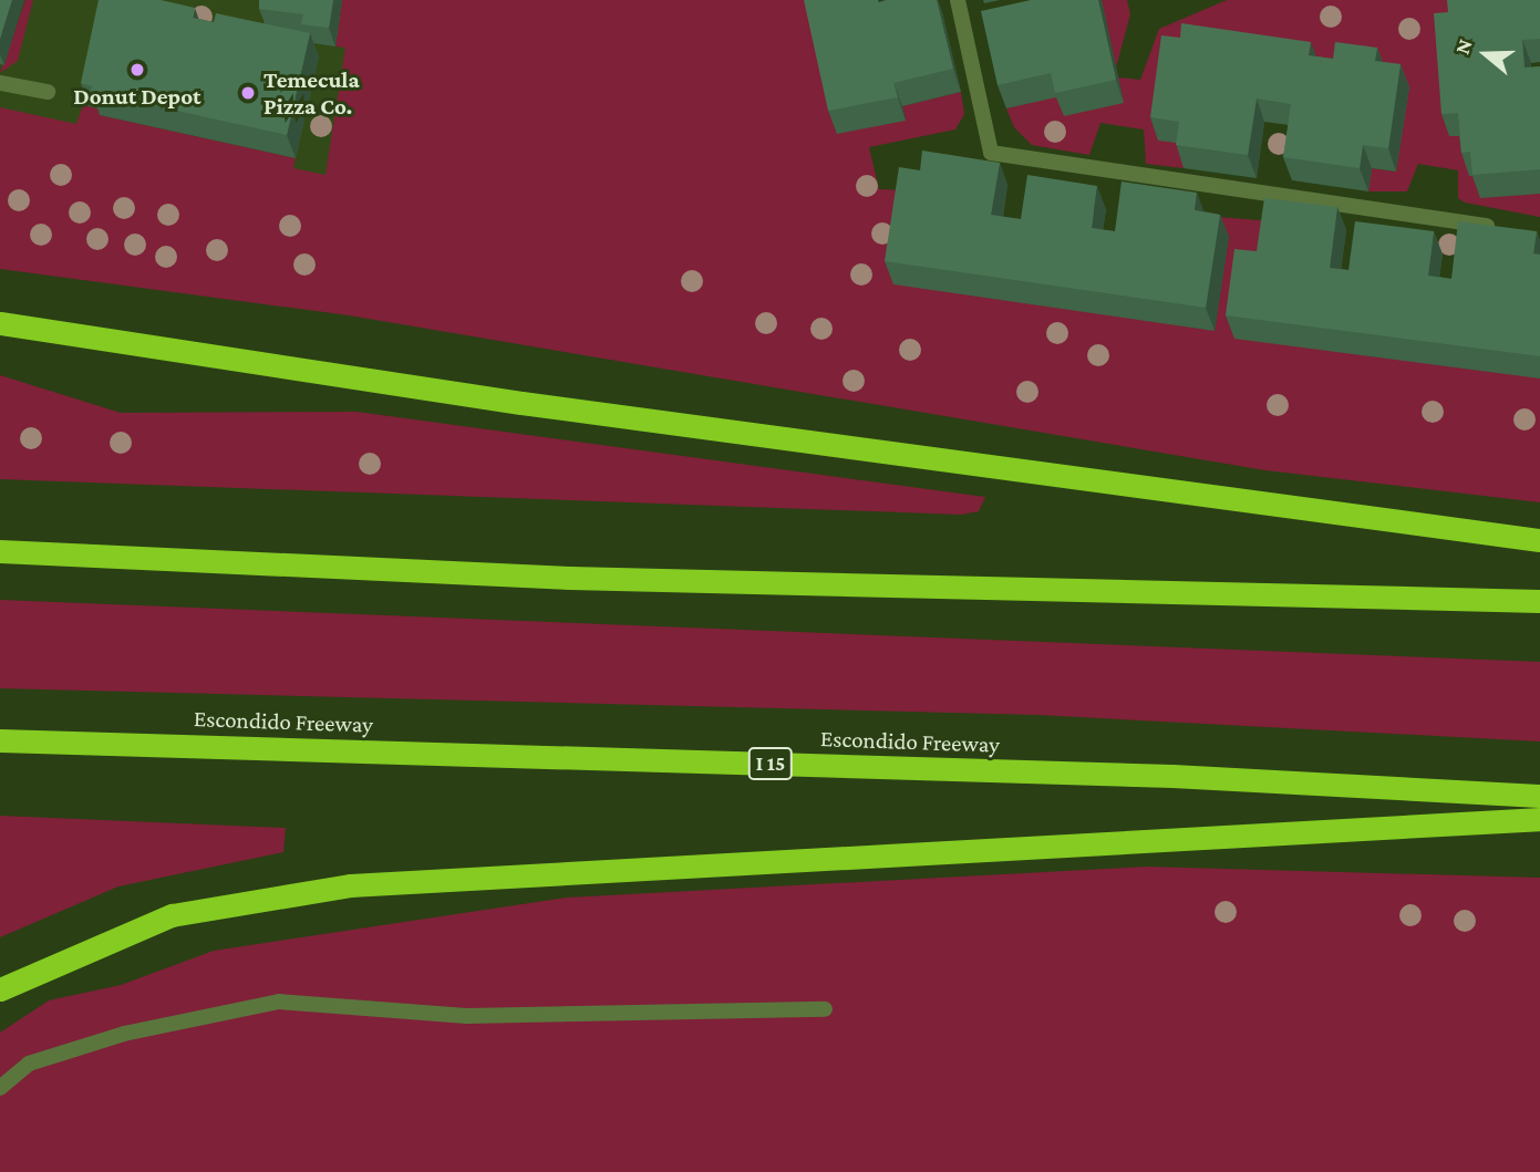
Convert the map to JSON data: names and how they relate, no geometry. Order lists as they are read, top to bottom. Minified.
{"streets":{"highway":["Escondido Freeway","I 15"]},"places":["Donut Depot","Temecula Pizza Co."],"north":"left"}
